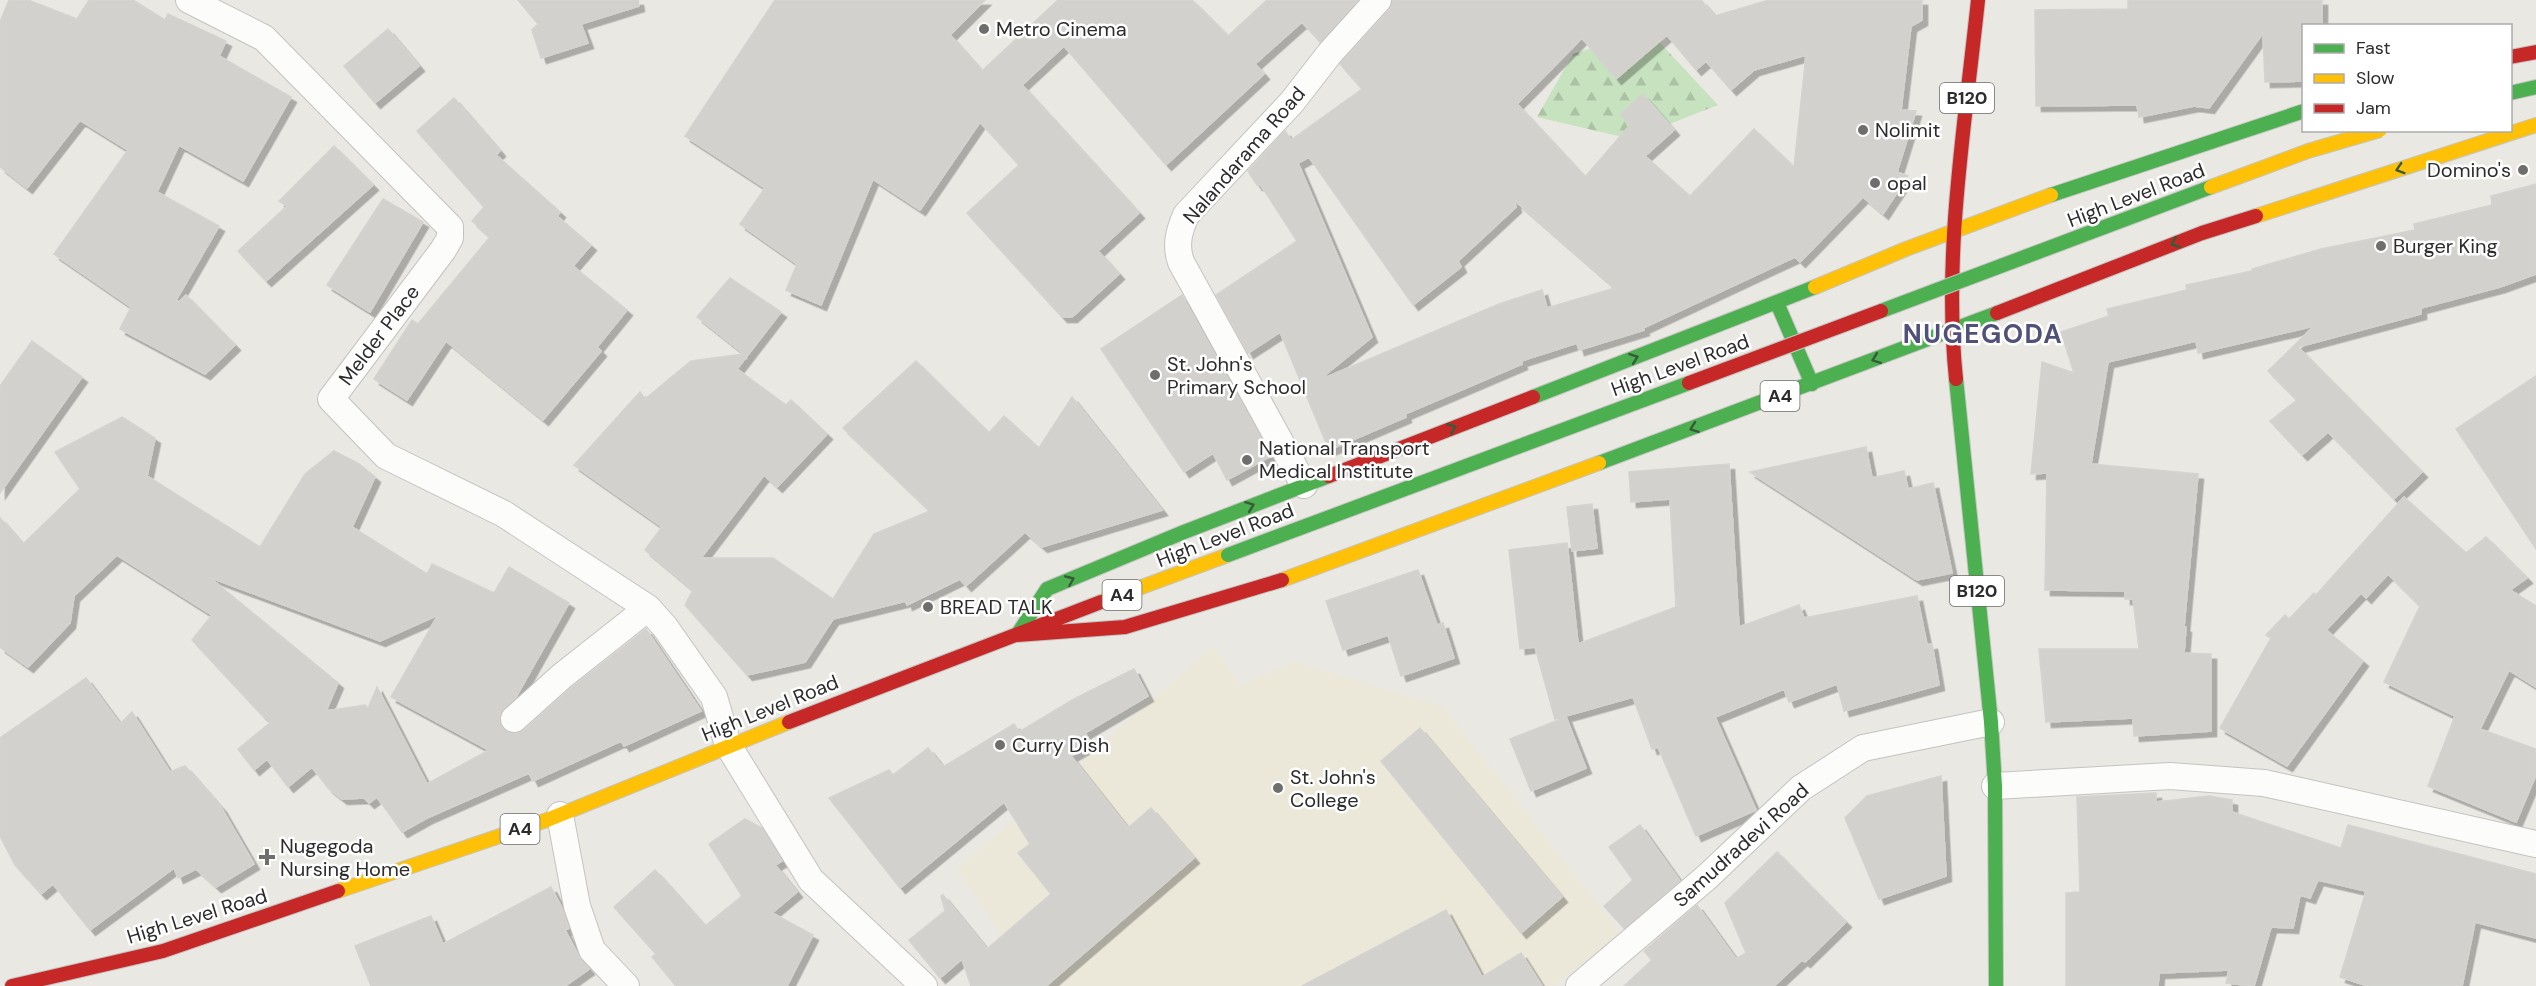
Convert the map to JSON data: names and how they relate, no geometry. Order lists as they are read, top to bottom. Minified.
{"streets":{"main road":["B120","High Level Road","A4"],"street":["Nalandarama Road","Melder Place","Samudradevi Road"]},"crossings":[["B120","A4"],["B120","Samudradevi Road"],["Nalandarama Road","A4"],["High Level Road","Melder Place"],["High Level Road","A4"]],"districts":["NUGEGODA"],"places":{"other":["Metro Cinema","Nolimit","Domino's","opal","Burger King","St. John's Primary School","National Transport Medical Institute","BREAD TALK","Curry Dish","St. John's College"],"health":["Nugegoda Nursing Home"]},"legend":["Fast","Slow","Jam"]}
